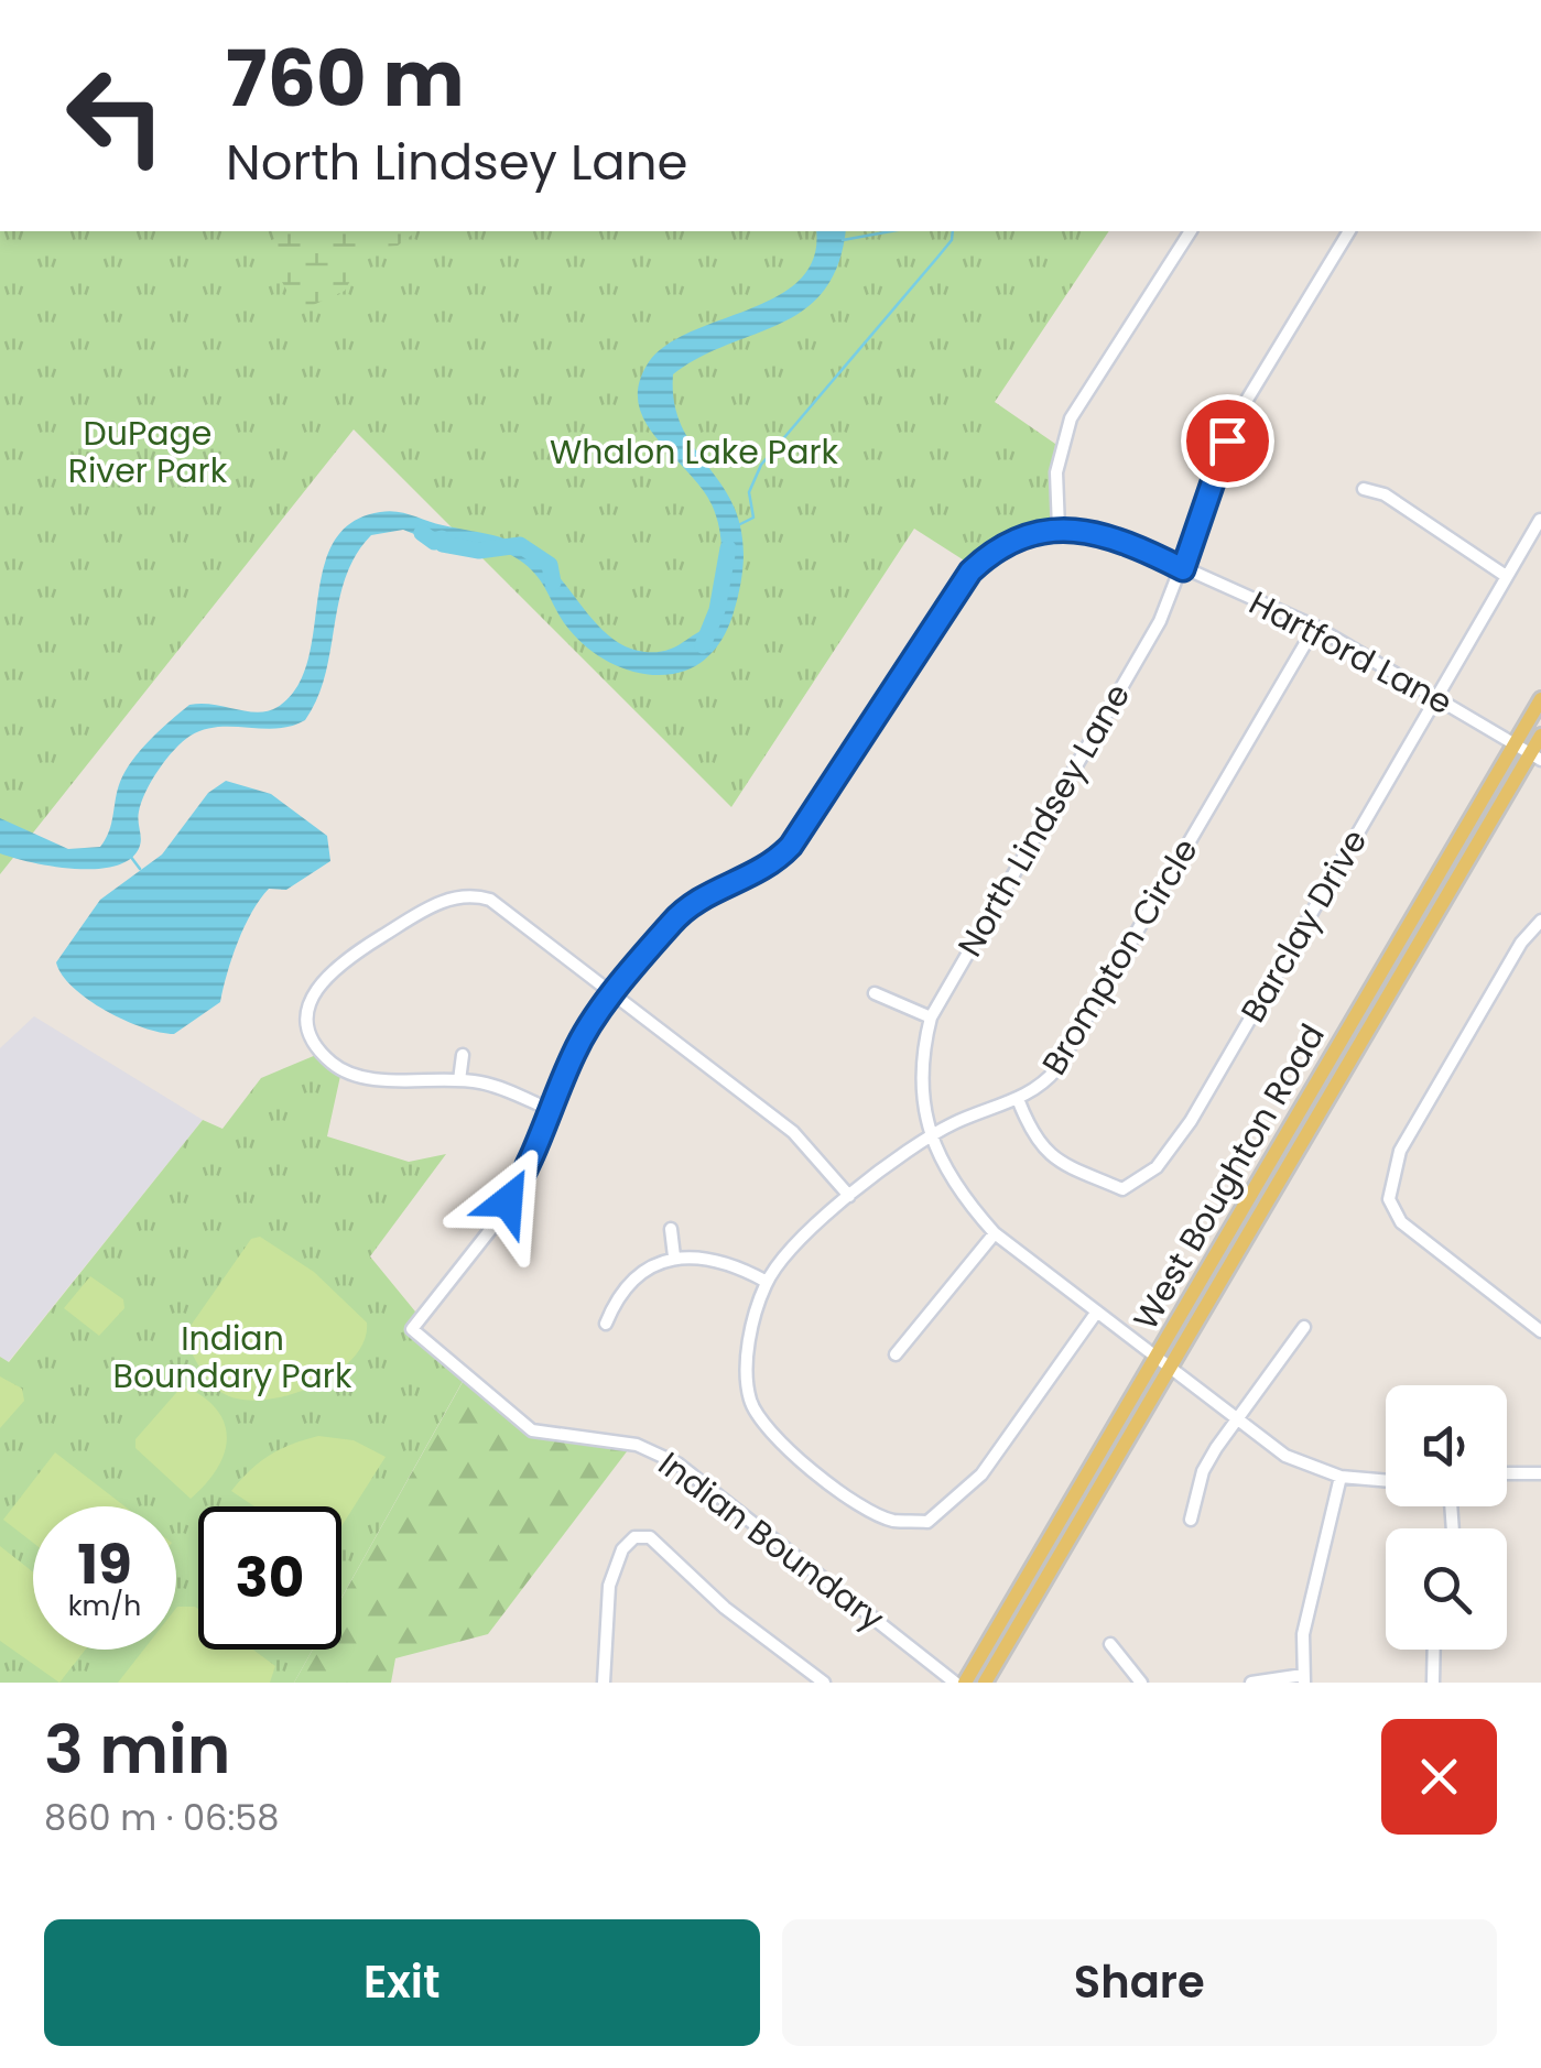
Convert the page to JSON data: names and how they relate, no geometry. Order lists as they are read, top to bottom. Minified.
{"streets":{"main road":["West Boughton Road"],"street":["Hartford Lane","North Lindsey Lane","Barclay Drive","Brompton Circle","Indian Boundary"]},"crossings":[["Hartford Lane","North Lindsey Lane"],["Hartford Lane","Barclay Drive"],["Hartford Lane","Brompton Circle"],["Hartford Lane","West Boughton Road"],["Hartford Lane","Indian Boundary"],["North Lindsey Lane","Brompton Circle"],["North Lindsey Lane","West Boughton Road"],["Barclay Drive","Brompton Circle"]],"parks":["DuPage River Park","Whalon Lake Park","Indian Boundary Park"],"page":{"turn":["760 m","North Lindsey Lane"],"speed":"19 km/h","limit":"30","heading":["3 min","860 m · 06:58"],"buttons":["Exit","Share"]}}
